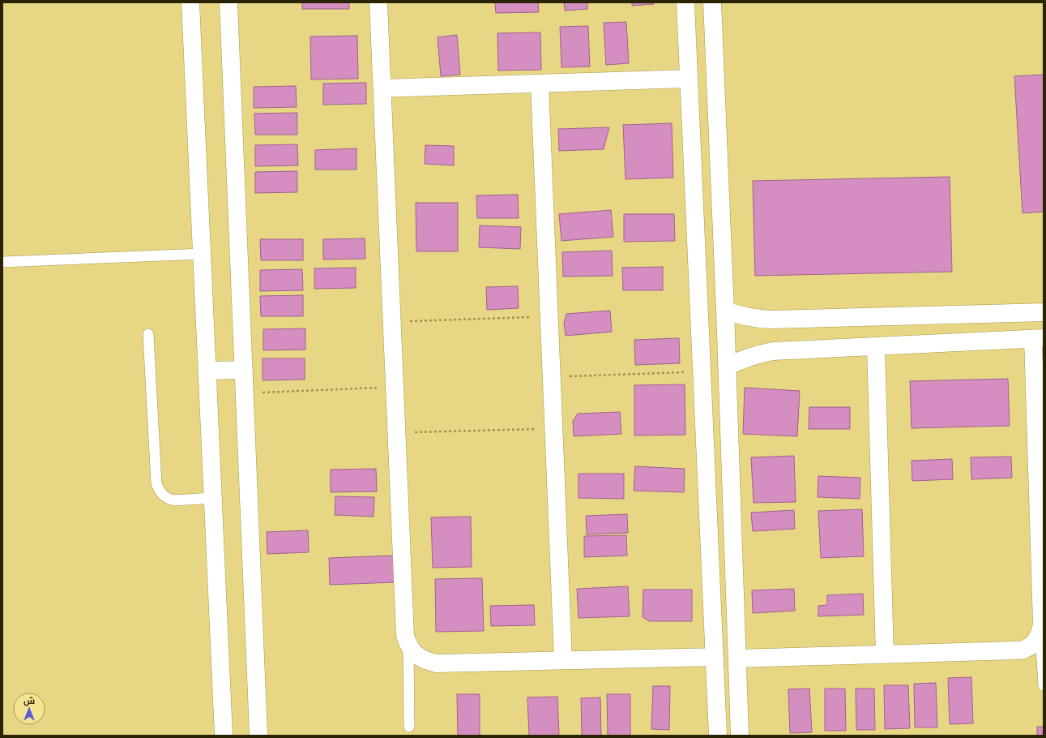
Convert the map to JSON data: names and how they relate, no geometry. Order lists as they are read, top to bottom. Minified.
{"north":"top"}
